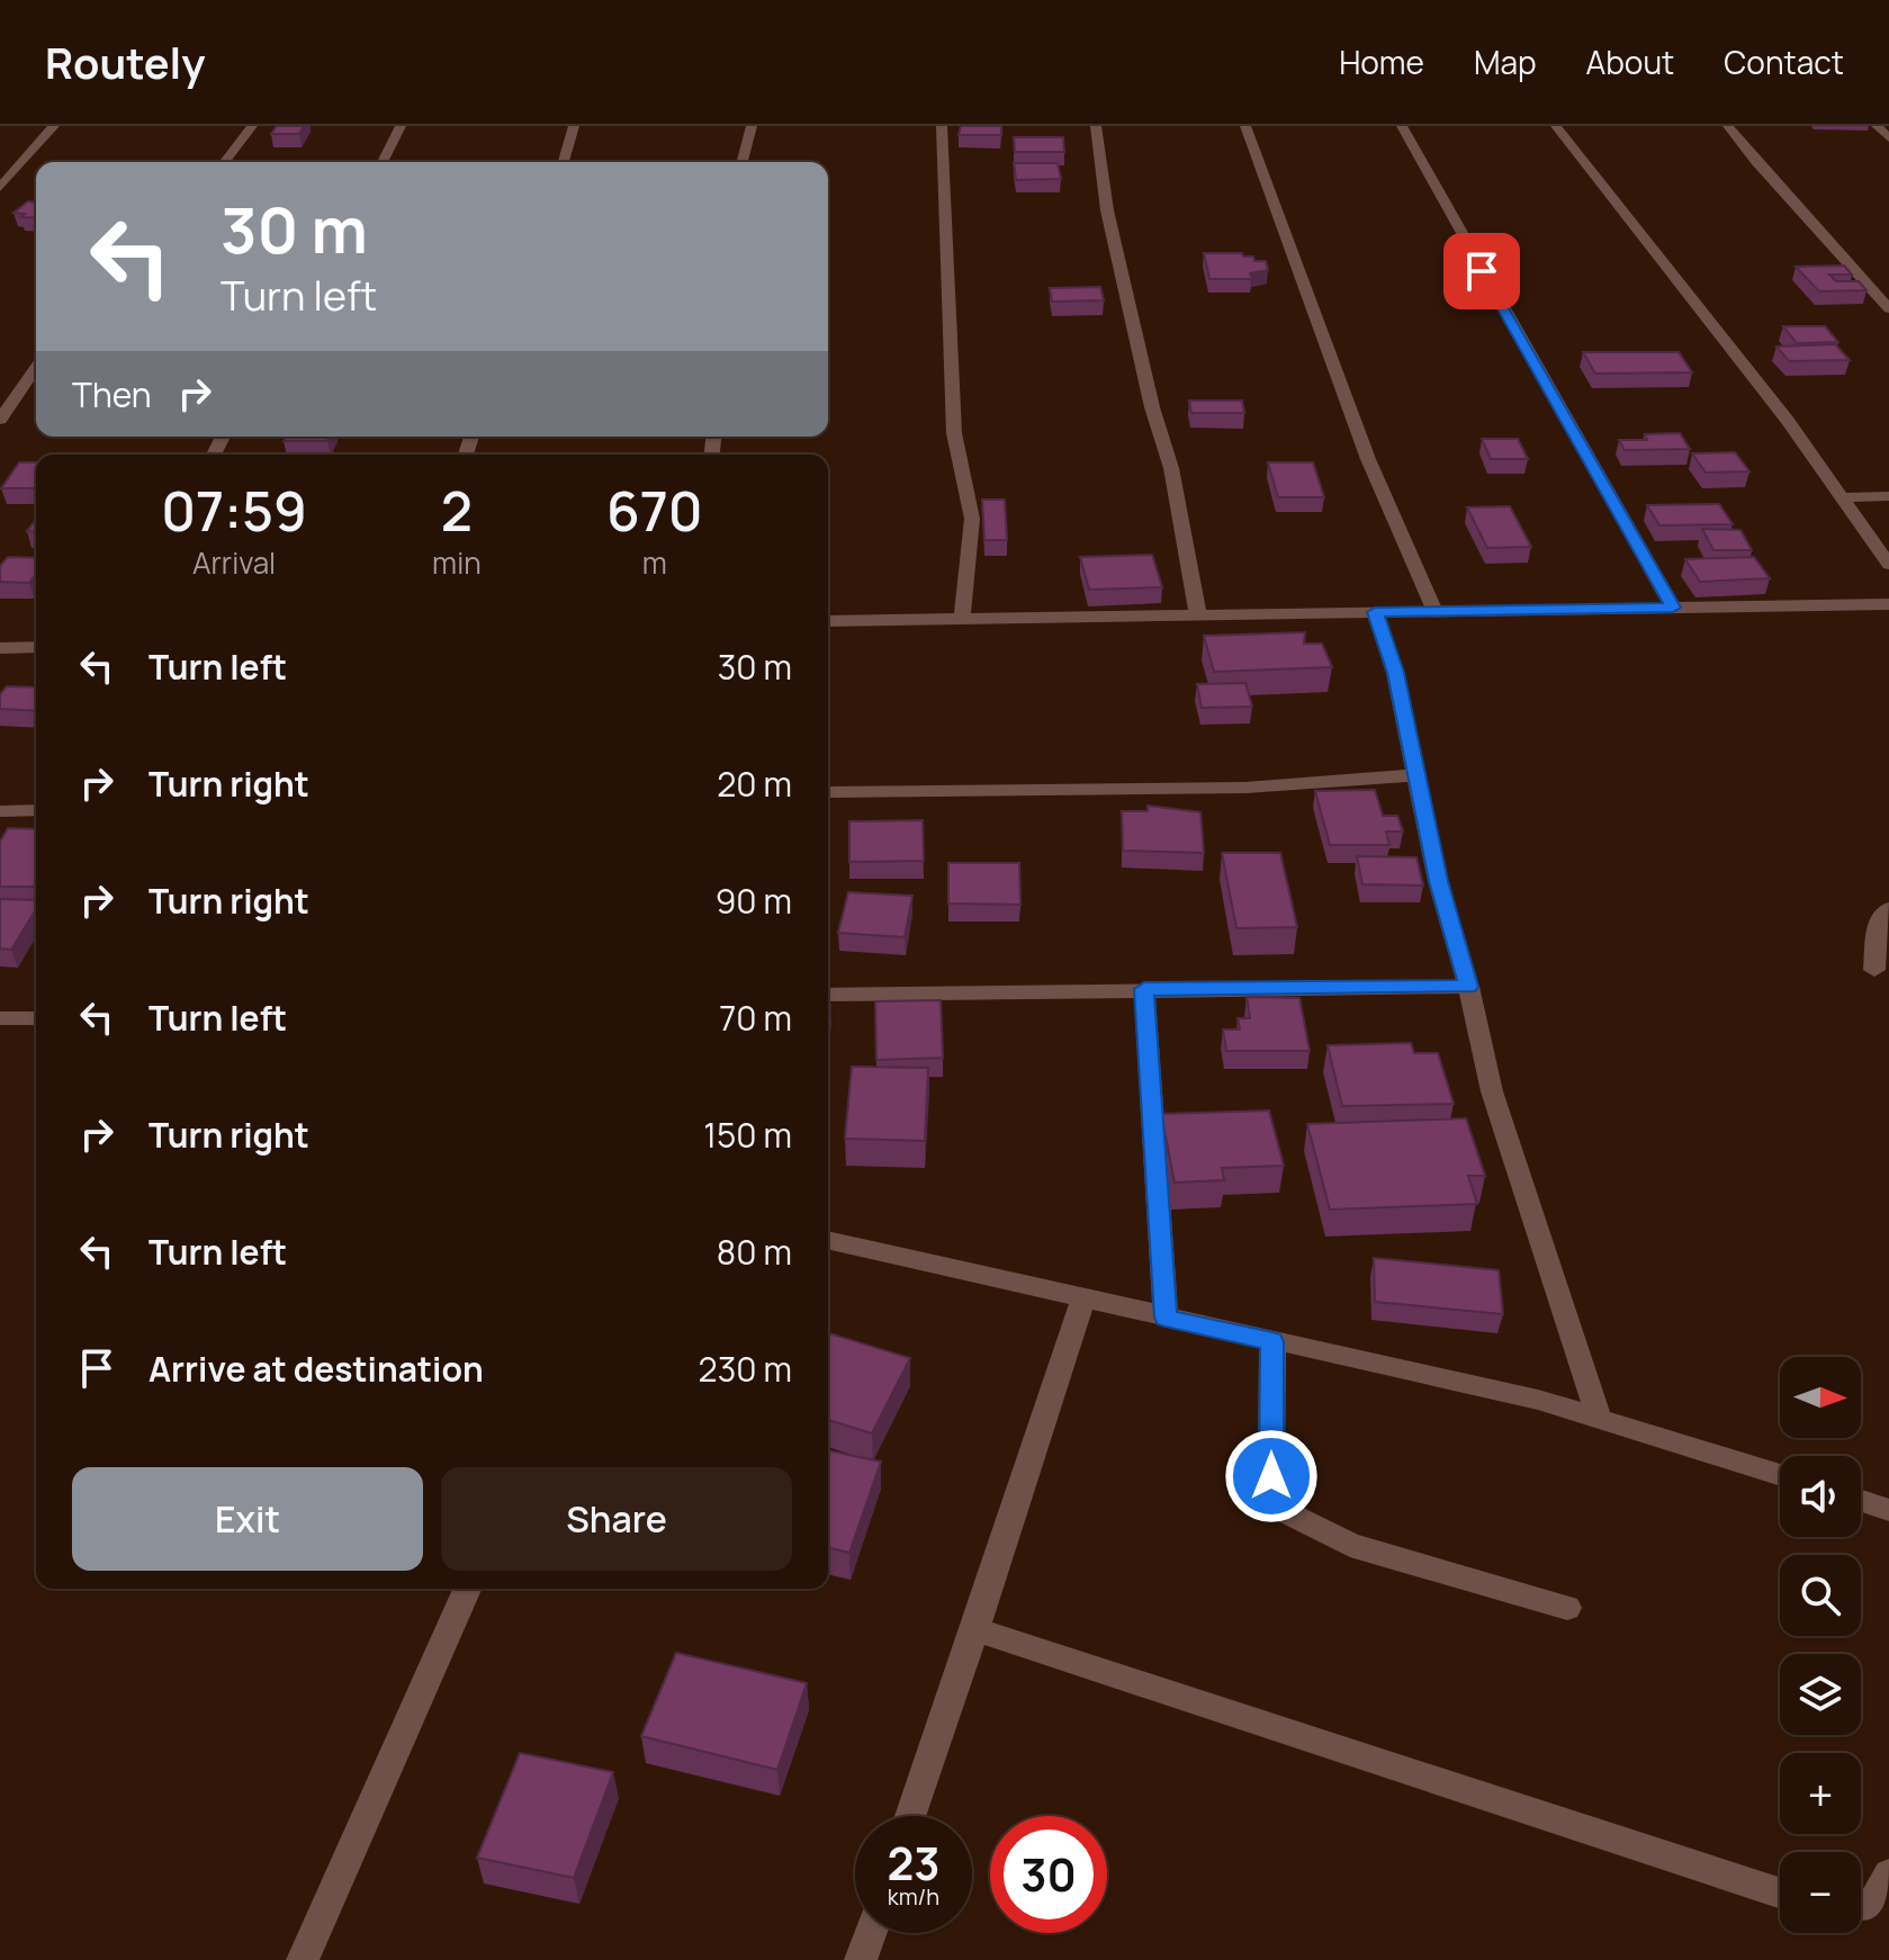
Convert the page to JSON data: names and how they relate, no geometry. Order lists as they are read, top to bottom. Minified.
{"north":"right","page":{"header":"Routely","nav":["Home","Map","About","Contact"],"turn":["30 m","Turn left"],"then":"Then","eta":["07:59","Arrival","2","min","670","m"],"list":[{"name":"Turn left","value":"30 m"},{"name":"Turn right","value":"20 m"},{"name":"Turn right","value":"90 m"},{"name":"Turn left","value":"70 m"},{"name":"Turn right","value":"150 m"},{"name":"Turn left","value":"80 m"},{"name":"Arrive at destination","value":"230 m"}],"map_buttons":["+","−"],"buttons":["Exit","Share"],"speed":"23 km/h","limit":"30"}}
